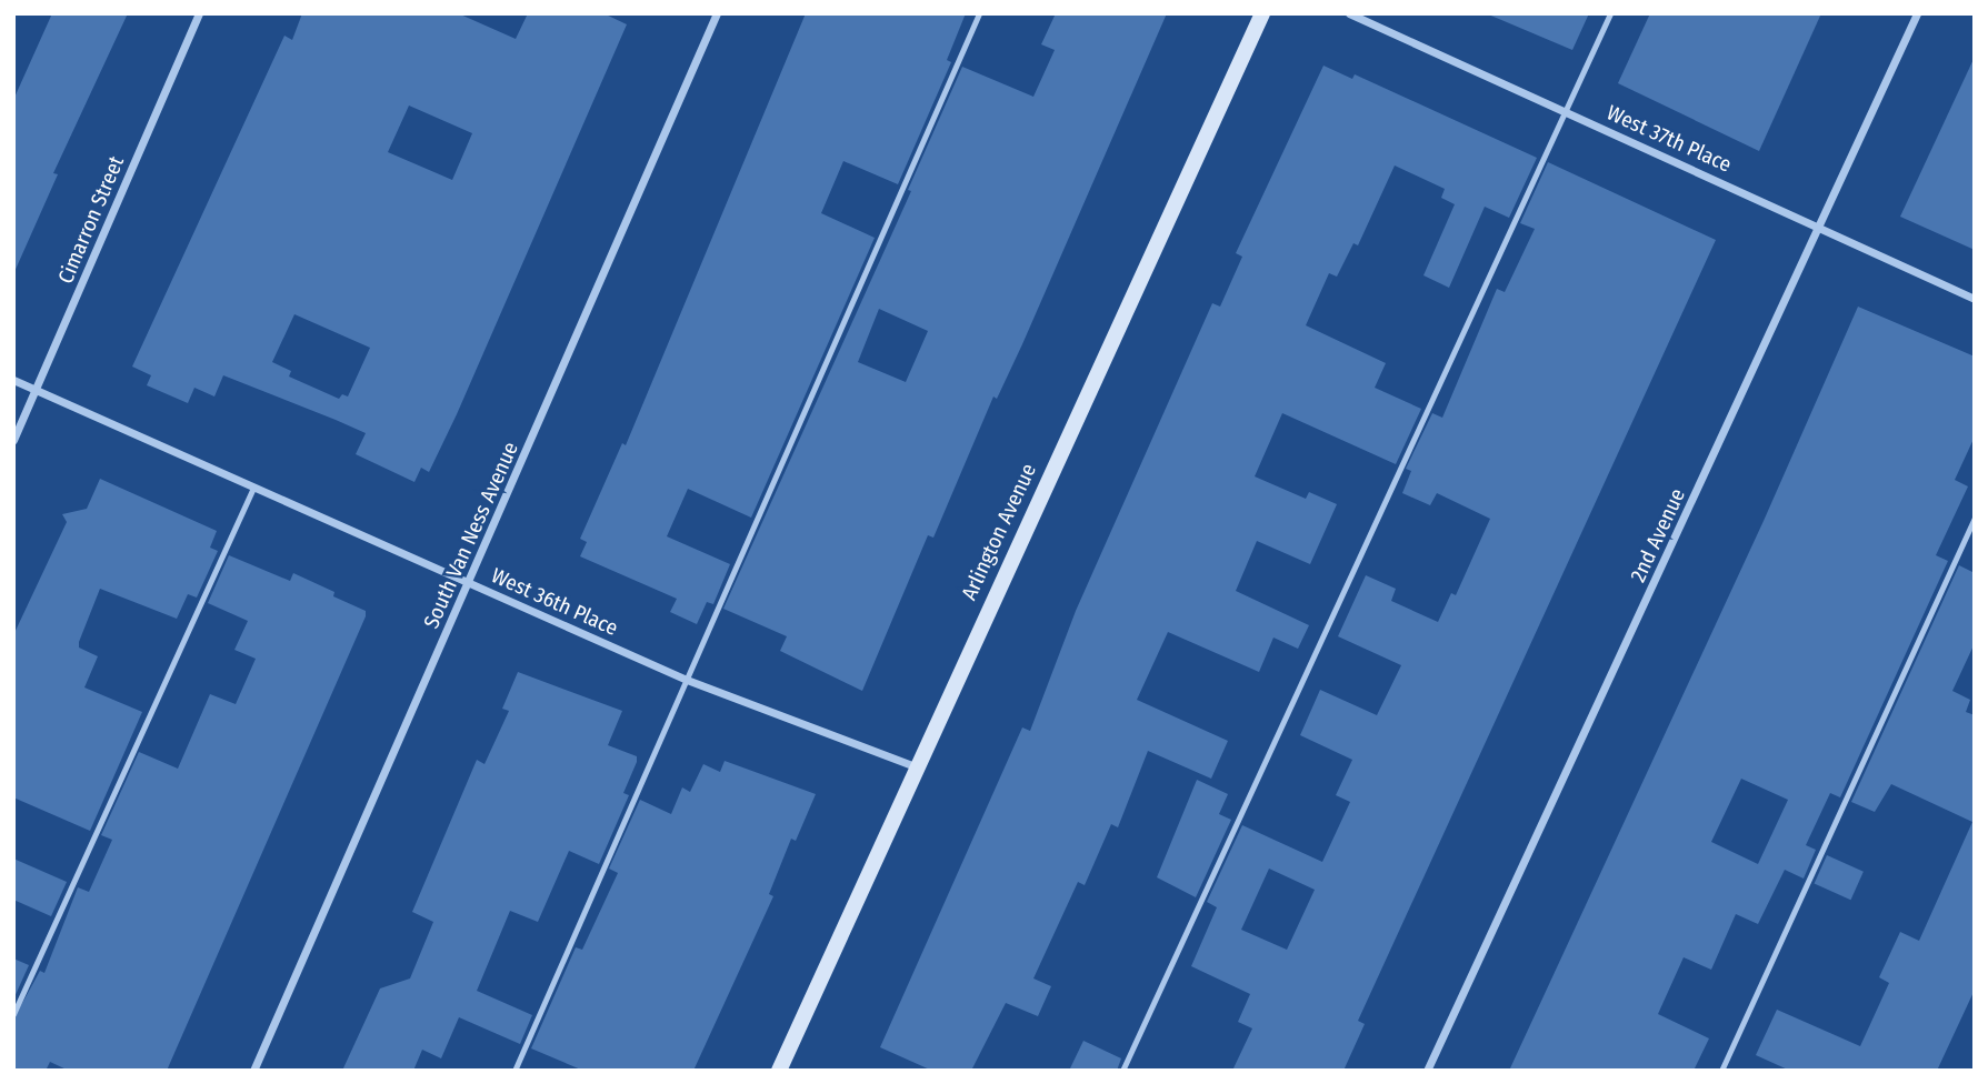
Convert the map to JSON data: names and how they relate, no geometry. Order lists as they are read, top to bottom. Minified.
{"streets":{"main road":["Arlington Avenue"],"street":["West 37th Place","Cimarron Street","South Van Ness Avenue","2nd Avenue","West 36th Place"]},"crossings":[["West 37th Place","2nd Avenue"],["Cimarron Street","West 36th Place"],["Arlington Avenue","West 36th Place"],["South Van Ness Avenue","West 36th Place"]]}
